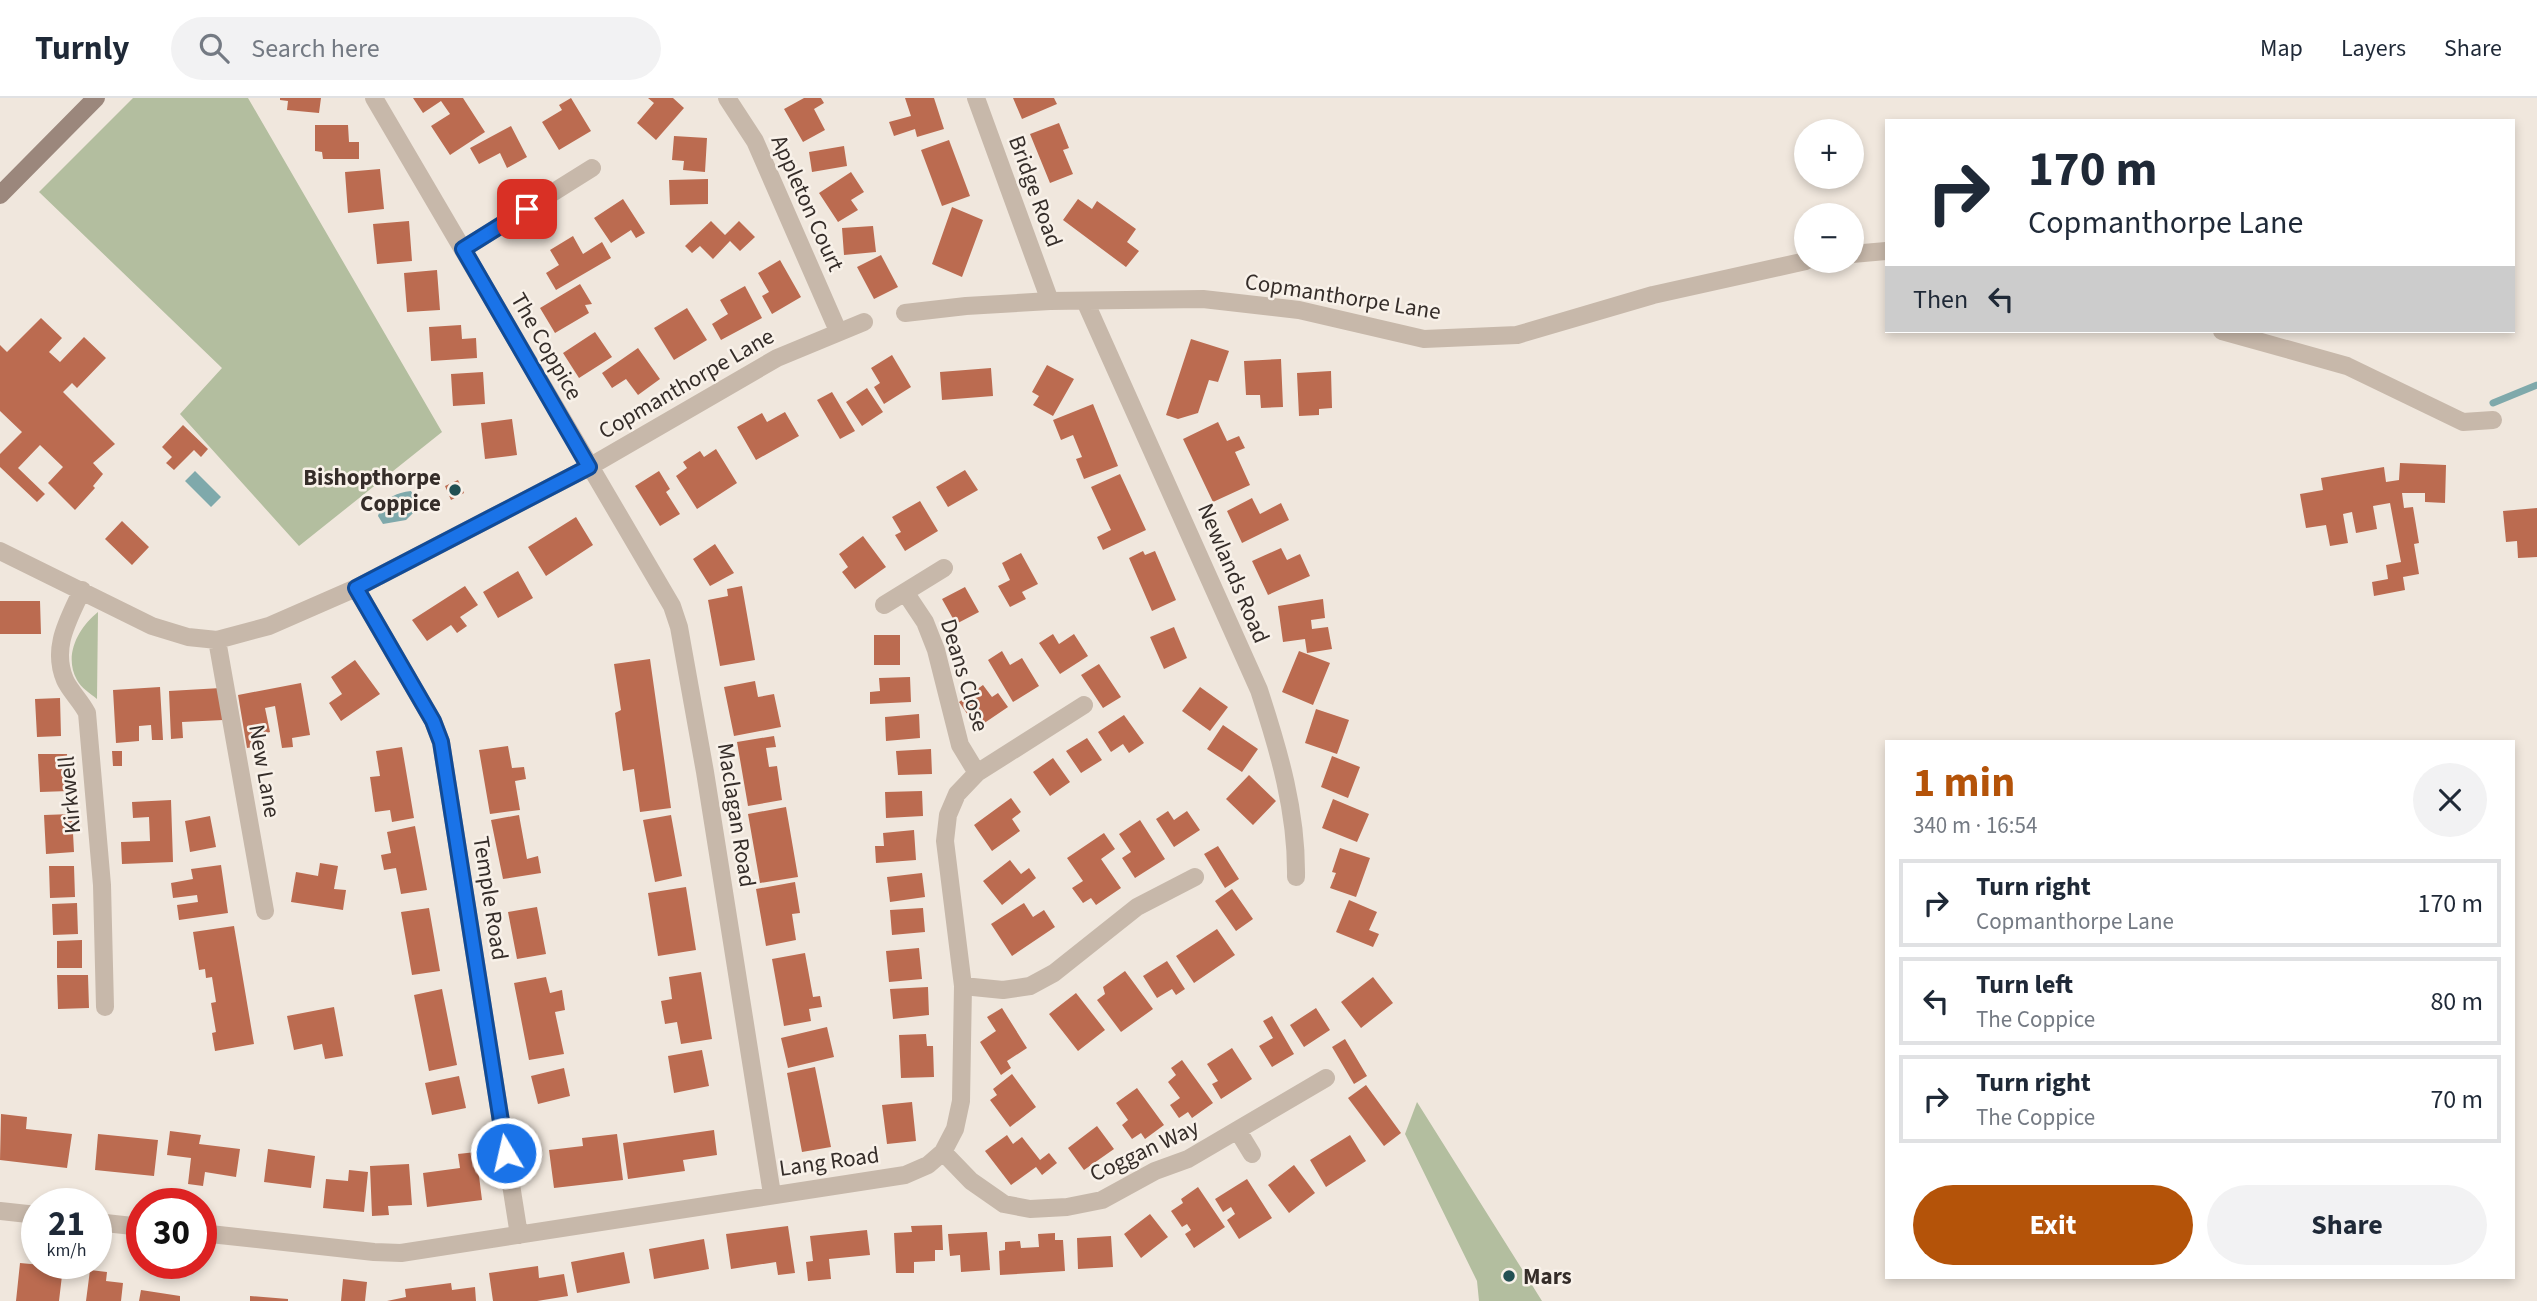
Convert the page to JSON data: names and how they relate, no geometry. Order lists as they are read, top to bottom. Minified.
{"streets":{"street":["Bridge Road","Appleton Court","Copmanthorpe Lane","The Coppice","Newlands Road","Deans Close","New Lane","Kirkwell","Maclagan Road","Temple Road","Coggan Way","Lang Road"]},"crossings":[["Bridge Road","Copmanthorpe Lane"],["Appleton Court","Copmanthorpe Lane"],["Copmanthorpe Lane","The Coppice"],["Copmanthorpe Lane","Newlands Road"],["Copmanthorpe Lane","New Lane"],["Copmanthorpe Lane","Kirkwell"],["Copmanthorpe Lane","Maclagan Road"],["Copmanthorpe Lane","Temple Road"],["The Coppice","Maclagan Road"],["Maclagan Road","Lang Road"],["Temple Road","Lang Road"],["Coggan Way","Lang Road"]],"places":["Bishopthorpe Coppice","Mars"],"page":{"header":"Turnly","search":"Search here","nav":["Map","Layers","Share"],"map_buttons":["+","−"],"turn":["170 m","Copmanthorpe Lane"],"then":"Then","heading":["1 min","340 m · 16:54"],"list":[{"name":"Turn right","note":"Copmanthorpe Lane","value":"170 m"},{"name":"Turn left","note":"The Coppice","value":"80 m"},{"name":"Turn right","note":"The Coppice","value":"70 m"}],"buttons":["Exit","Share"],"speed":"21 km/h","limit":"30"}}
